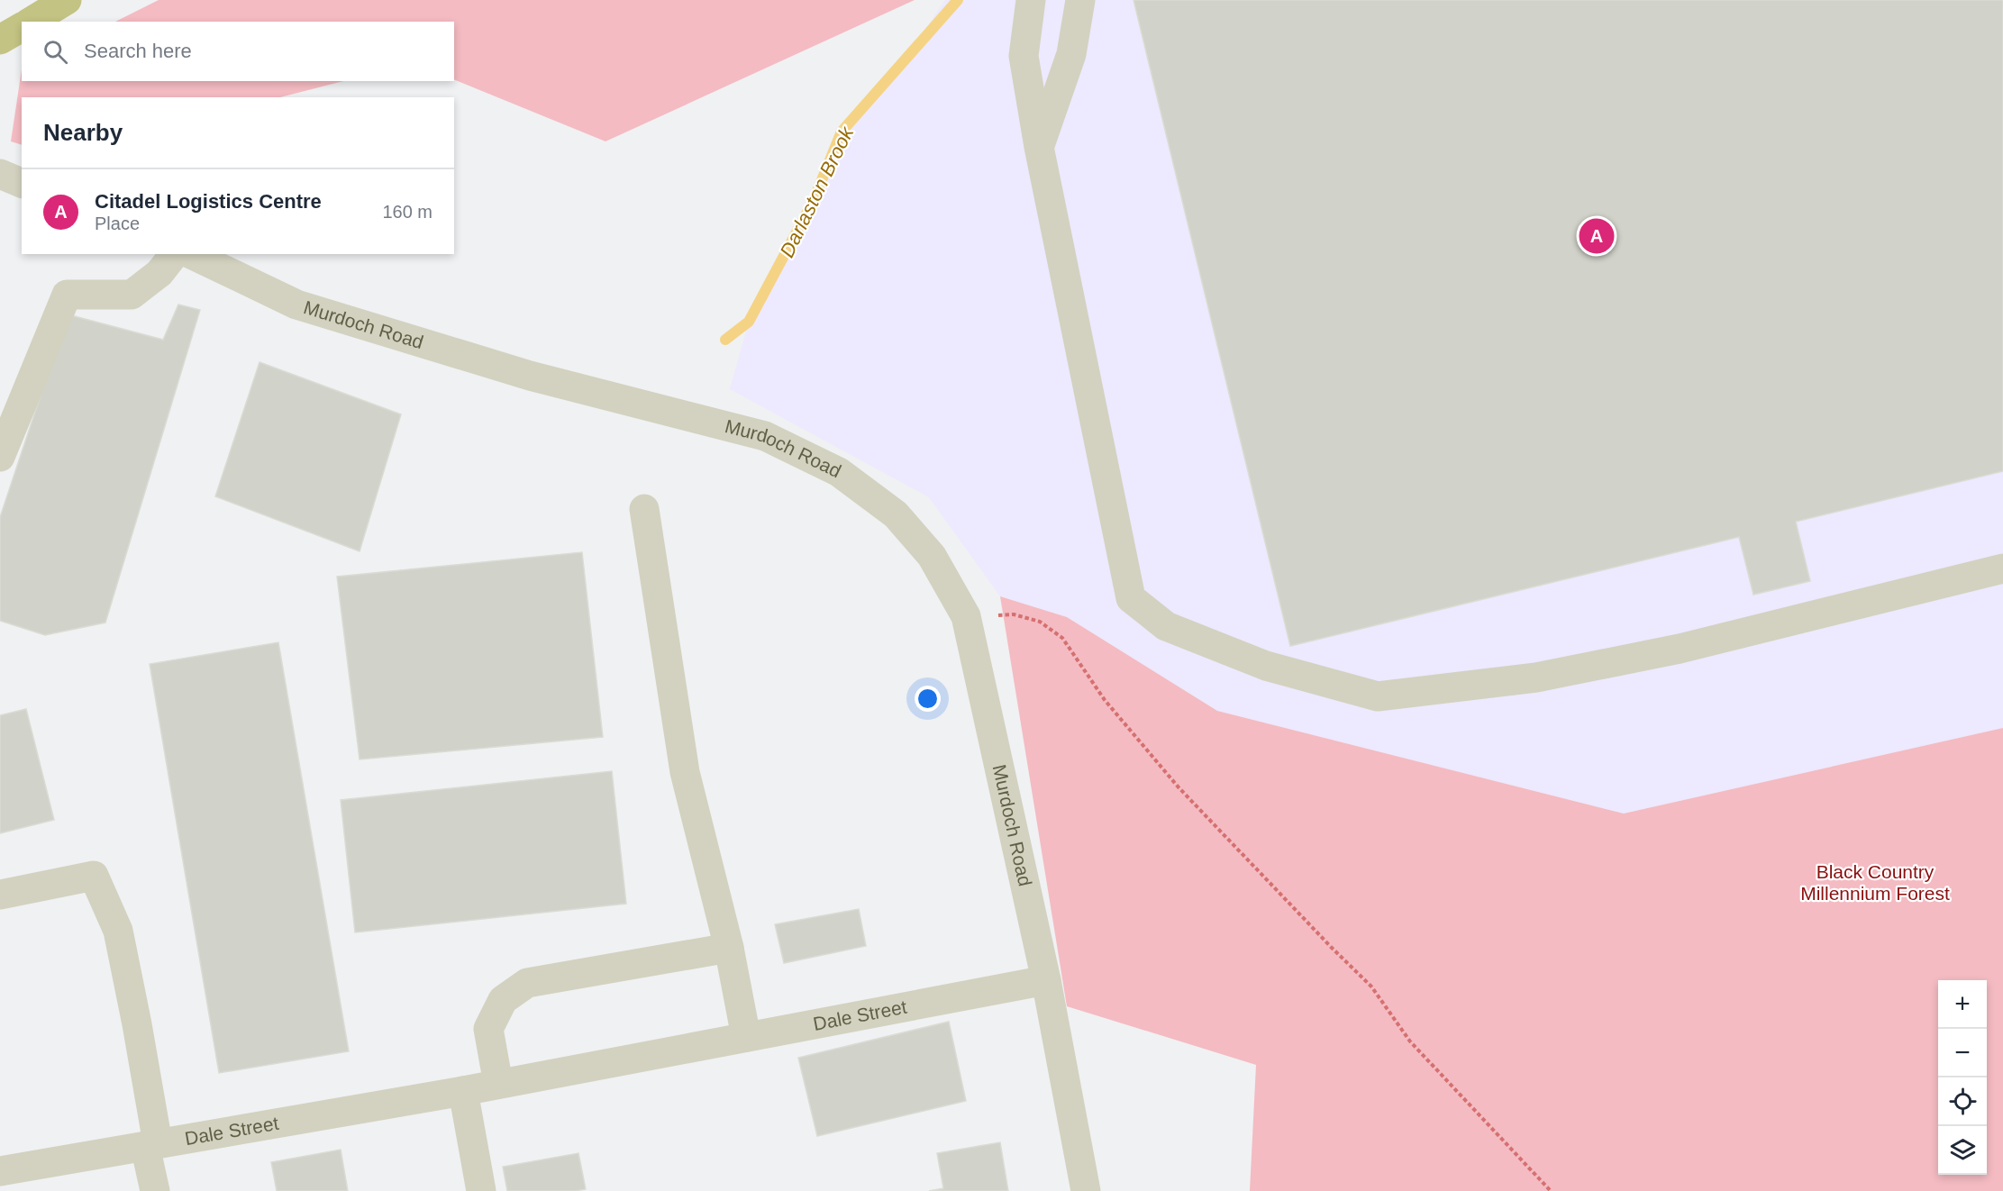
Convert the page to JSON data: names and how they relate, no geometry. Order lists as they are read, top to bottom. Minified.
{"streets":{"street":["Murdoch Road","Dale Street"]},"crossings":[["Murdoch Road","Dale Street"]],"water":["Darlaston Brook"],"parks":["Black Country Millennium Forest"],"page":{"search":"Search here","heading":"Nearby","list":[{"mark":"A","name":"Citadel Logistics Centre","note":"Place","value":"160 m"}],"pins":"A","map_buttons":["+","−"]}}
